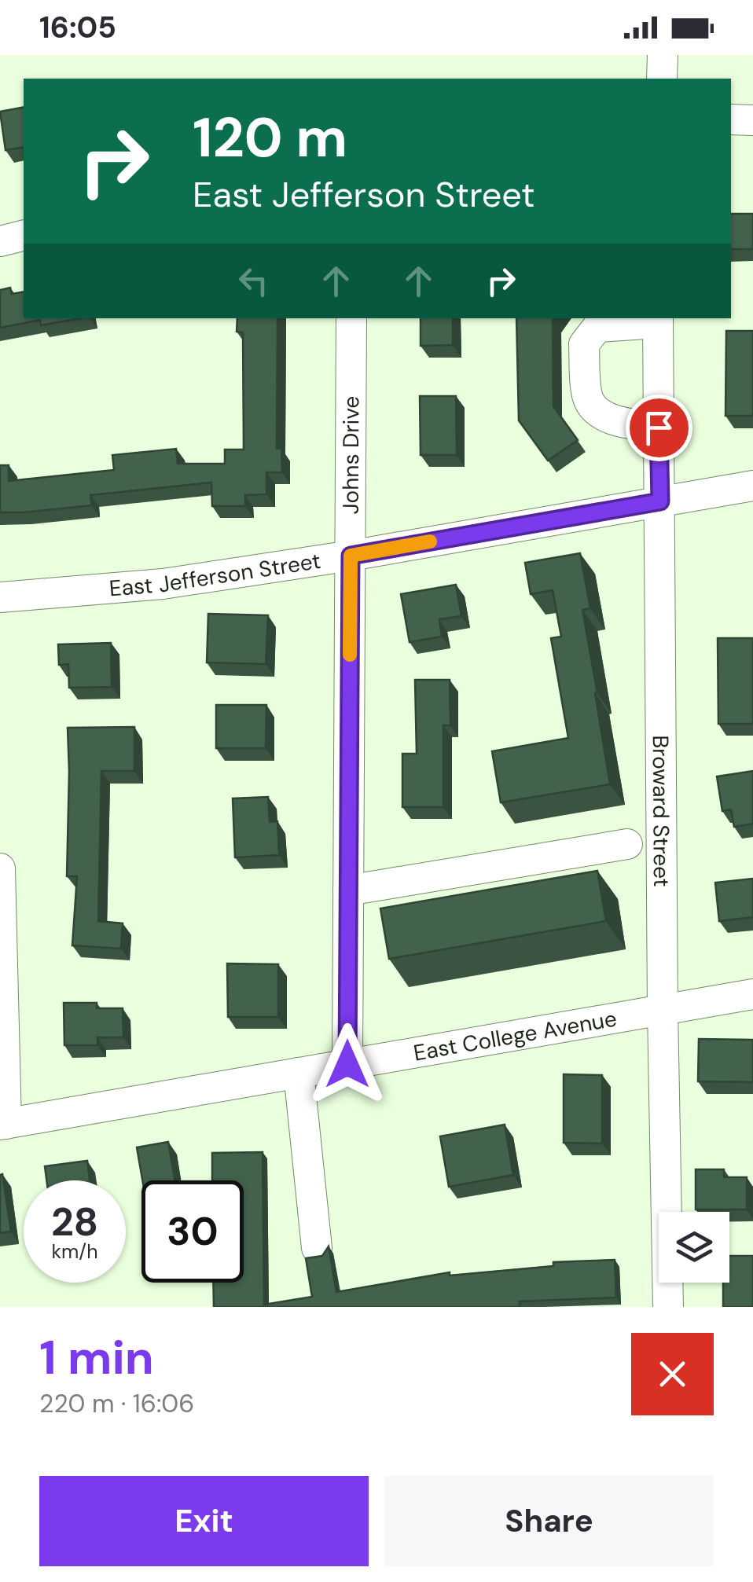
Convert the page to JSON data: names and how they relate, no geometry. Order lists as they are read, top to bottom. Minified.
{"streets":{"street":["Johns Drive","East Jefferson Street","Broward Street","East College Avenue"]},"crossings":[["Johns Drive","East Jefferson Street"],["Johns Drive","East College Avenue"],["East Jefferson Street","Broward Street"],["Broward Street","East College Avenue"]],"page":{"status":"16:05","turn":["120 m","East Jefferson Street"],"speed":"28 km/h","limit":"30","heading":["1 min","220 m · 16:06"],"buttons":["Exit","Share"]}}
